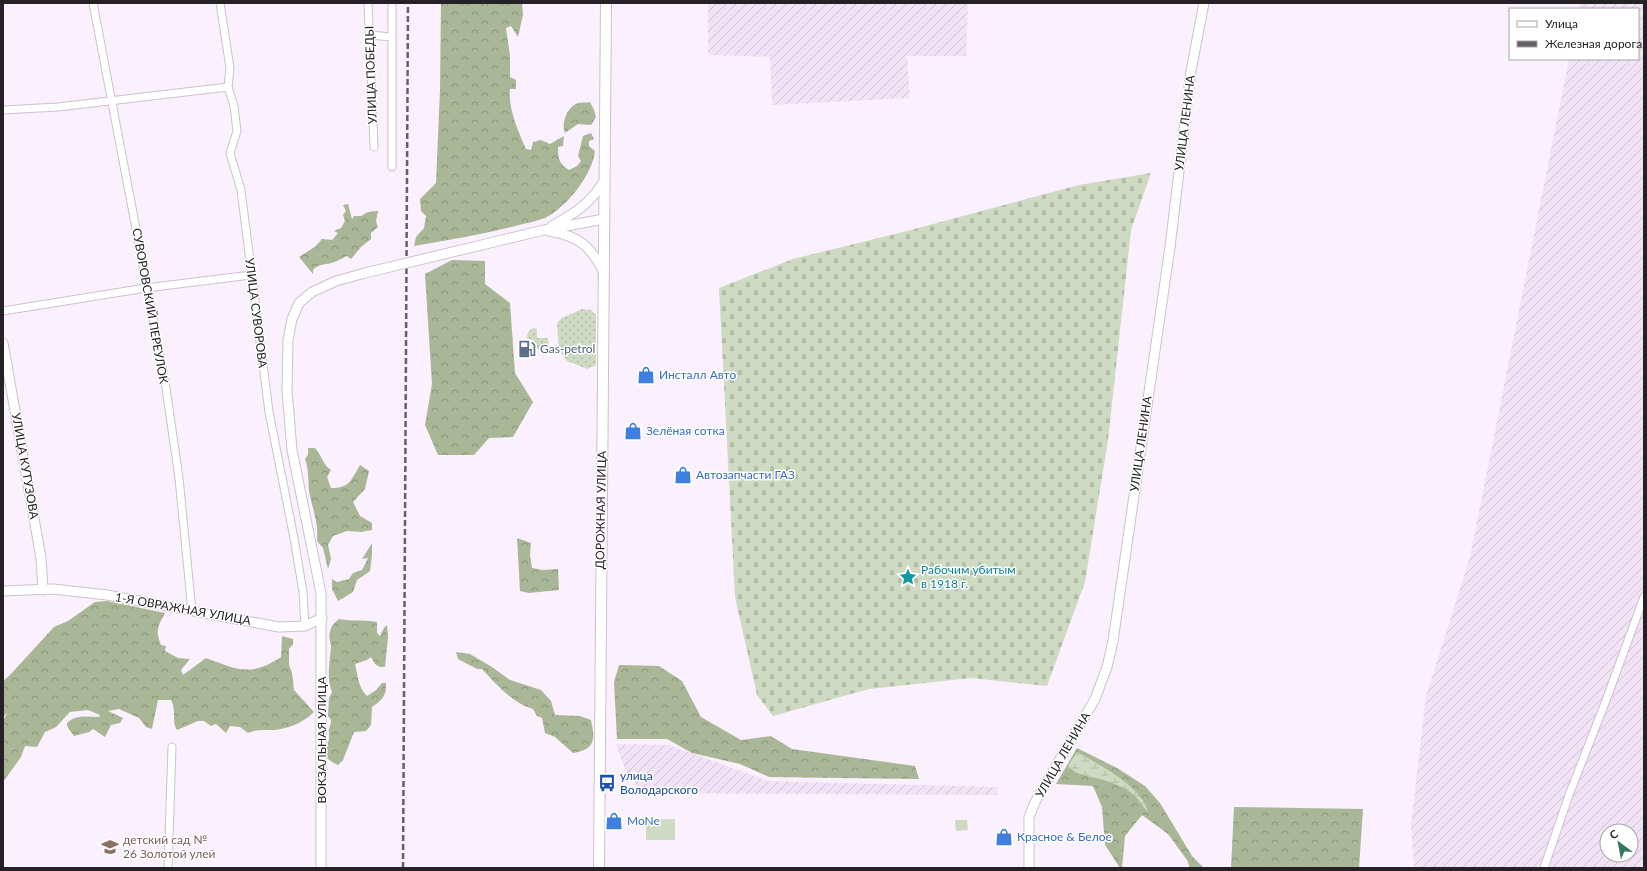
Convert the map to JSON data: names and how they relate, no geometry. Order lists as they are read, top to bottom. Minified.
{"streets":{"main road":["ДОРОЖНАЯ УЛИЦА"],"street":["УЛИЦА ПОБЕДЫ","УЛИЦА ЛЕНИНА","СУВОРОВСКИЙ ПЕРЕУЛОК","УЛИЦА СУВОРОВА","УЛИЦА КУТУЗОВА","1-Я ОВРАЖНАЯ УЛИЦА","ВОКЗАЛЬНАЯ УЛИЦА"]},"crossings":[["СУВОРОВСКИЙ ПЕРЕУЛОК","1-Я ОВРАЖНАЯ УЛИЦА"],["УЛИЦА СУВОРОВА","1-Я ОВРАЖНАЯ УЛИЦА"],["УЛИЦА КУТУЗОВА","1-Я ОВРАЖНАЯ УЛИЦА"],["1-Я ОВРАЖНАЯ УЛИЦА","ВОКЗАЛЬНАЯ УЛИЦА"]],"places":{"fuel station":["Gas-petrol"],"shop":["Инсталл Авто","Зелёная сотка","Автозапчасти ГАЗ","MoNe","Красное & Белое"],"place":["Рабочим убитым в 1918 г."],"bus stop":["улица Володарского"],"school or university":["детский сад № 26 Золотой улей"]},"legend":["Улица","Железная дорога"],"north":"top left"}
